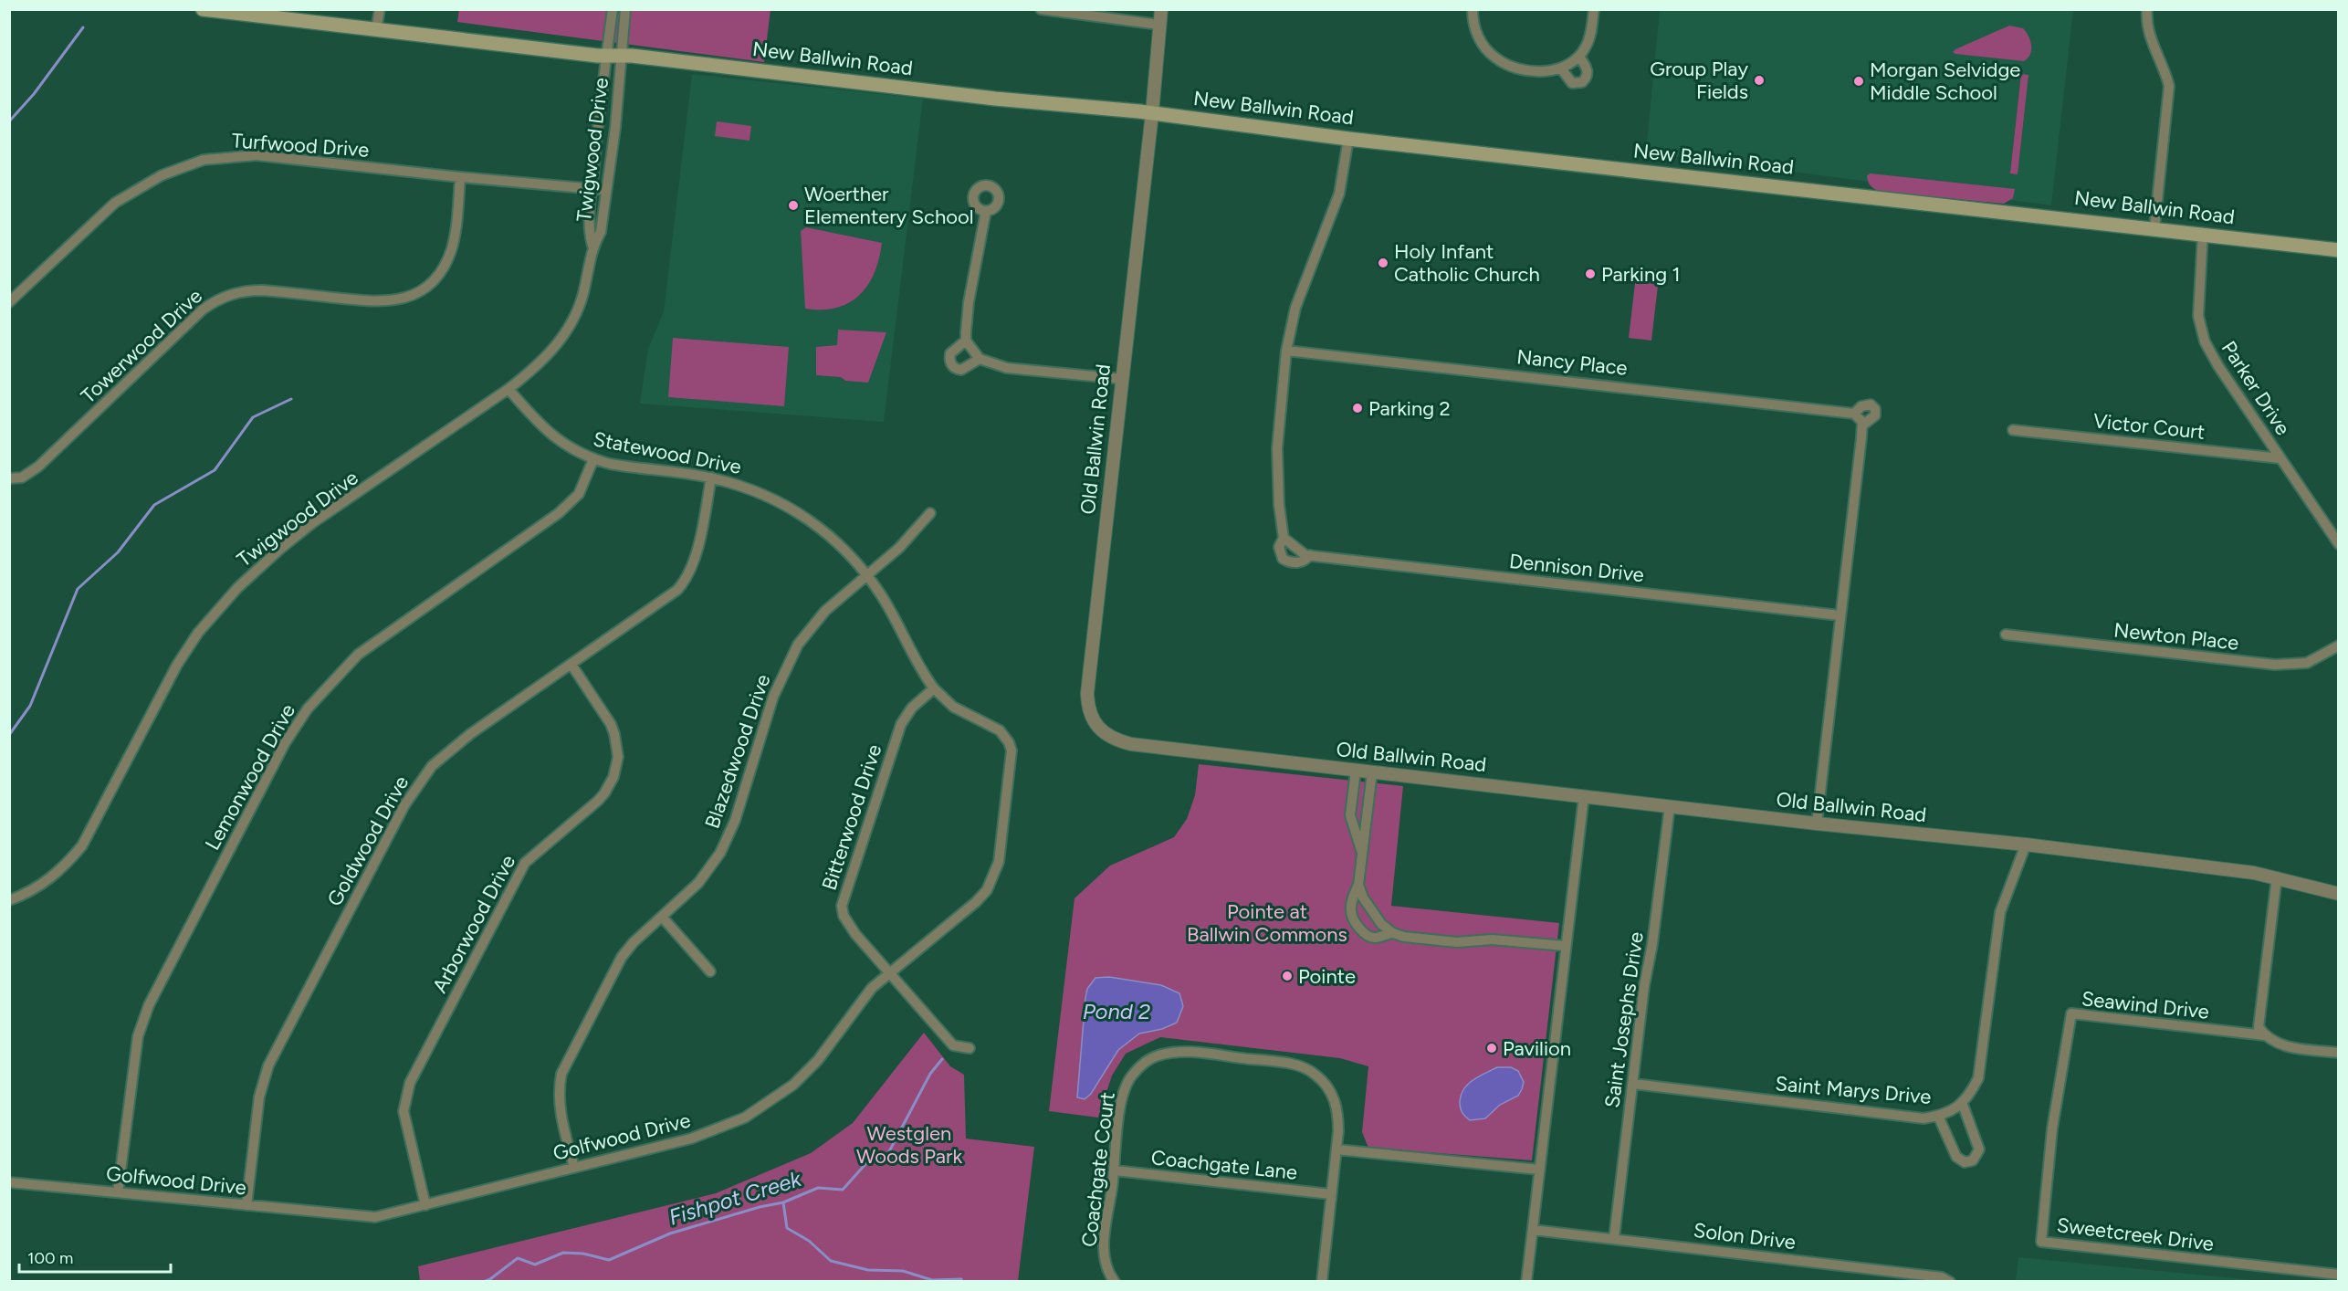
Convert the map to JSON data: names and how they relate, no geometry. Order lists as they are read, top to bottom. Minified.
{"streets":{"main road":["New Ballwin Road"],"street":["Turfwood Drive","Twigwood Drive","Towerwood Drive","Nancy Place","Parker Drive","Victor Court","Old Ballwin Road","Statewood Drive","Dennison Drive","Newton Place","Blazedwood Drive","Lemonwood Drive","Bitterwood Drive","Goldwood Drive","Arborwood Drive","Seawind Drive","Saint Josephs Drive","Saint Marys Drive","Golfwood Drive","Coachgate Lane","Coachgate Court","Sweetcreek Drive","Solon Drive"]},"crossings":[["New Ballwin Road","Twigwood Drive"],["New Ballwin Road","Parker Drive"],["New Ballwin Road","Old Ballwin Road"],["New Ballwin Road","Dennison Drive"],["Turfwood Drive","Twigwood Drive"],["Turfwood Drive","Towerwood Drive"],["Twigwood Drive","Statewood Drive"],["Nancy Place","Old Ballwin Road"],["Nancy Place","Dennison Drive"],["Parker Drive","Victor Court"],["Old Ballwin Road","Saint Josephs Drive"],["Old Ballwin Road","Saint Marys Drive"],["Statewood Drive","Blazedwood Drive"],["Statewood Drive","Lemonwood Drive"],["Statewood Drive","Bitterwood Drive"],["Statewood Drive","Goldwood Drive"],["Statewood Drive","Golfwood Drive"],["Blazedwood Drive","Golfwood Drive"],["Lemonwood Drive","Golfwood Drive"],["Bitterwood Drive","Golfwood Drive"],["Goldwood Drive","Arborwood Drive"],["Goldwood Drive","Golfwood Drive"],["Arborwood Drive","Golfwood Drive"],["Seawind Drive","Sweetcreek Drive"],["Saint Josephs Drive","Saint Marys Drive"],["Saint Josephs Drive","Solon Drive"],["Coachgate Lane","Coachgate Court"]],"water":["Pond 2","Fishpot Creek"],"parks":["Pointe at Ballwin Commons","Westglen Woods Park"],"places":["Group Play Fields","Morgan Selvidge Middle School","Woerther Elementery School","Holy Infant Catholic Church","Parking 1","Parking 2","Pointe","Pavilion"],"scale_bar":"100 m"}
